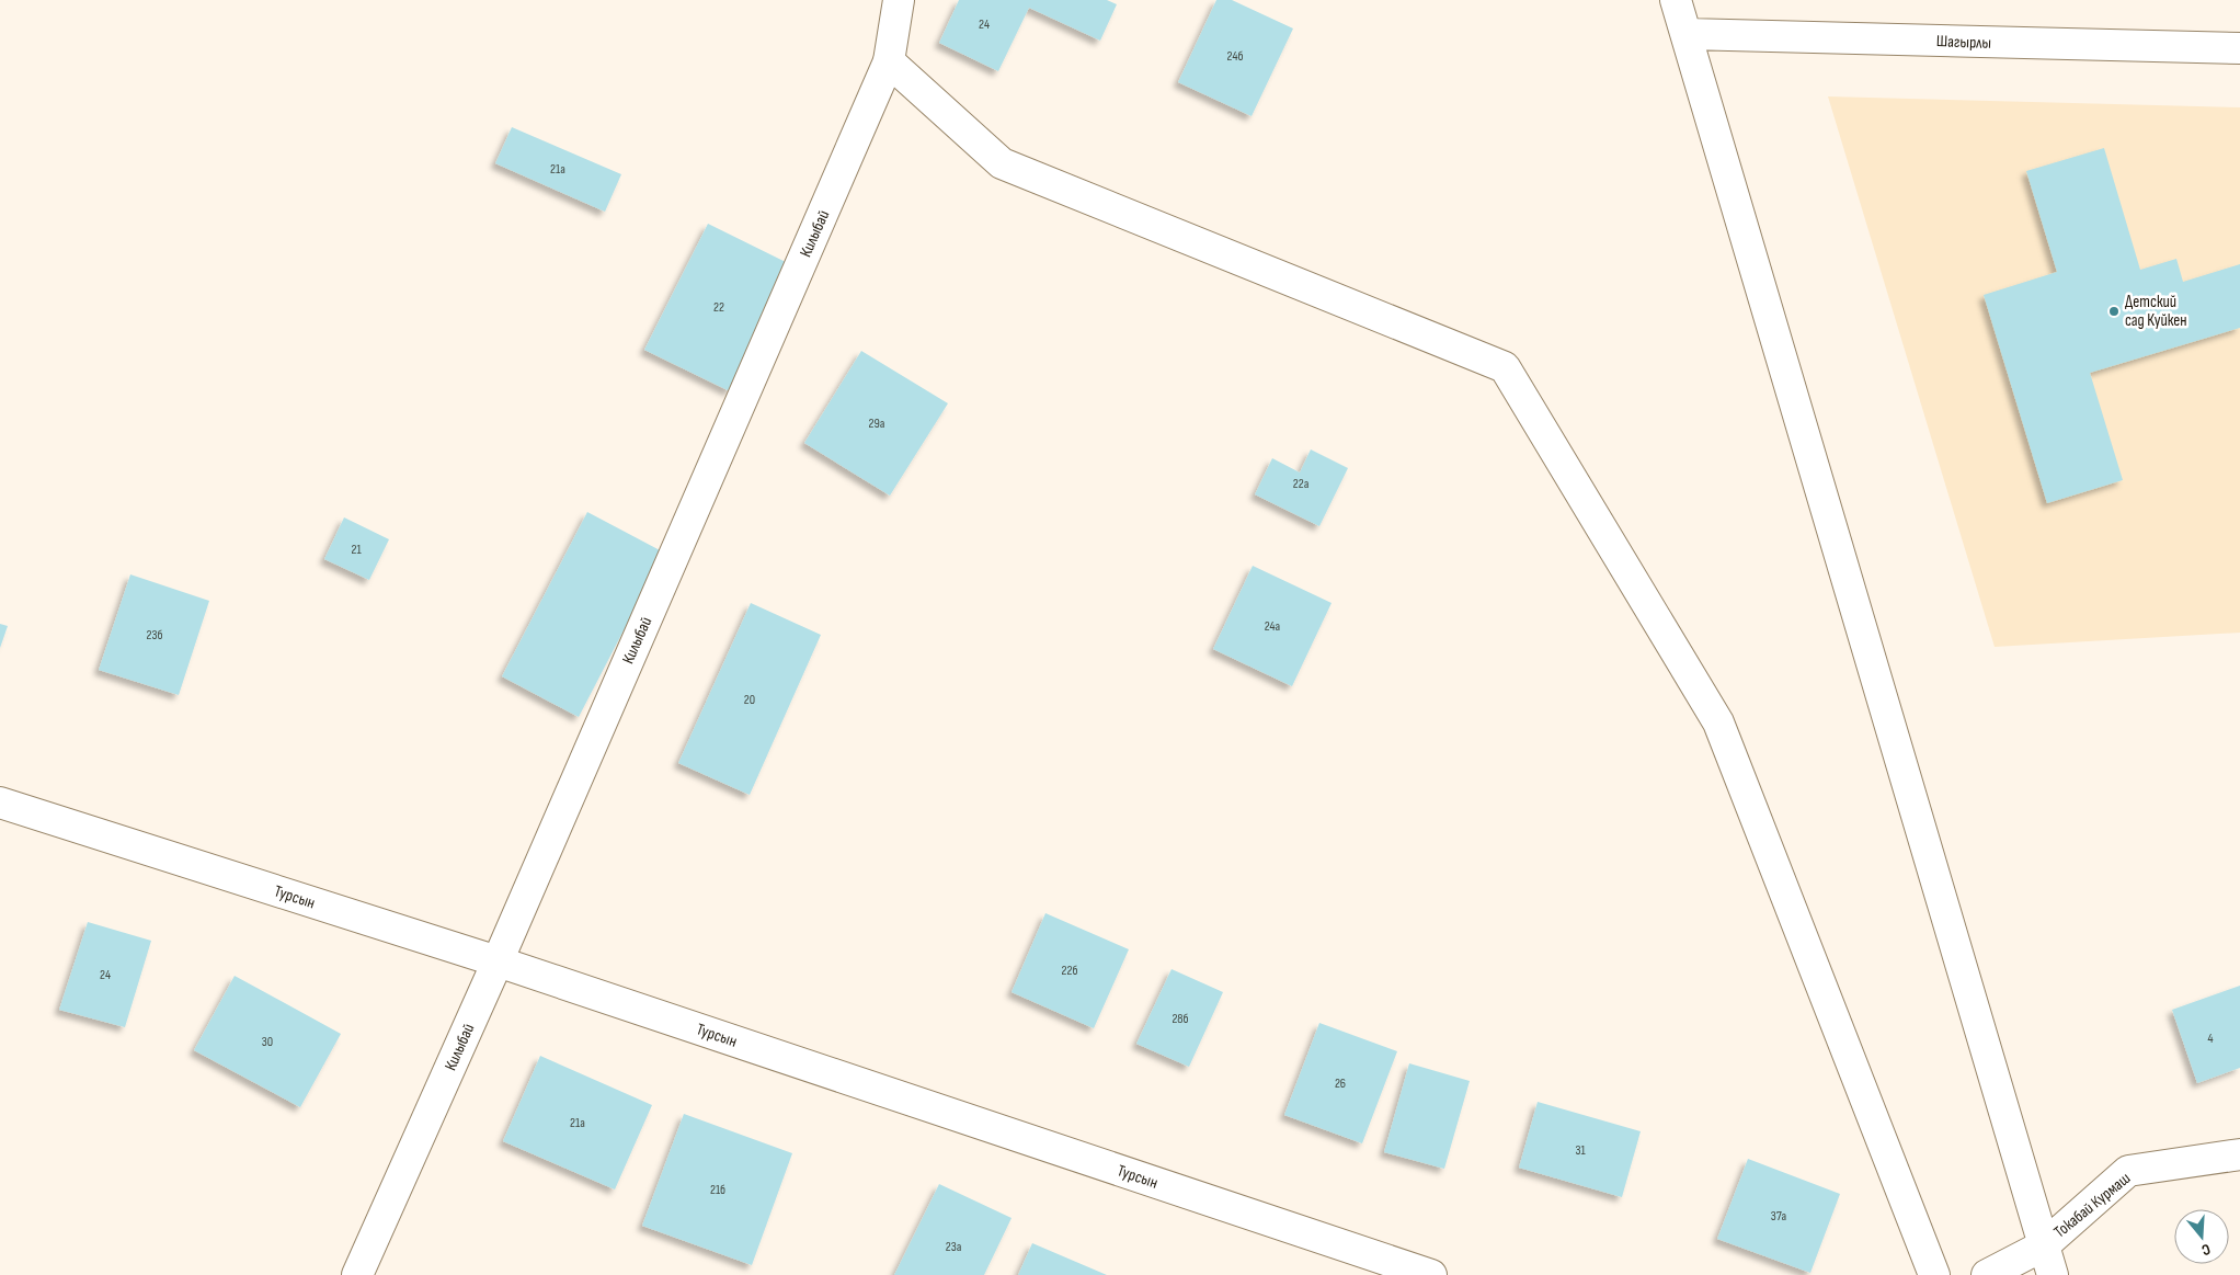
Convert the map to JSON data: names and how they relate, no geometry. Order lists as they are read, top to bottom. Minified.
{"streets":{"street":["Шагырлы","Килыбай","Турсын","Токабай Курмаш"]},"crossings":[["Килыбай","Турсын"]],"places":["Детский сад Куйкен"],"house_numbers":["24","24б","21а","22","29а","22а","21","24а","23б","20","22б","24","28б","4","30","26","21а","31","21б","37а","23а"],"north":"bottom"}
